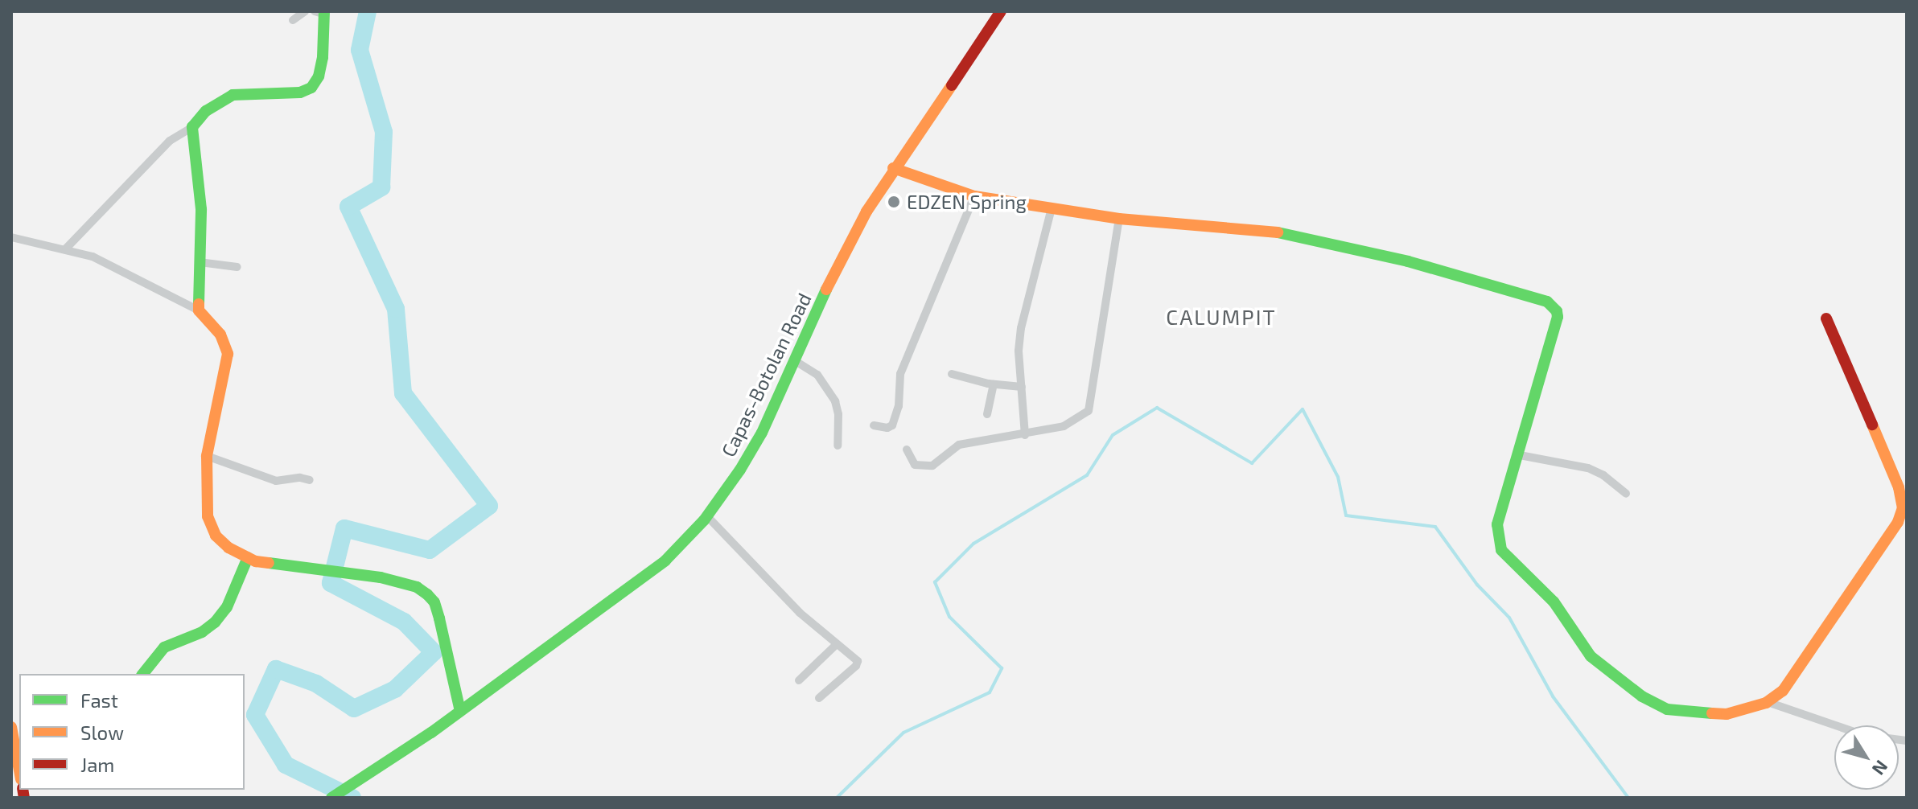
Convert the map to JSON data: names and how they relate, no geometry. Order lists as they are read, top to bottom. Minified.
{"streets":{"street":["Capas-Botolan Road"]},"districts":["CALUMPIT"],"places":["EDZEN Spring"],"legend":["Fast","Slow","Jam"],"north":"bottom right"}
